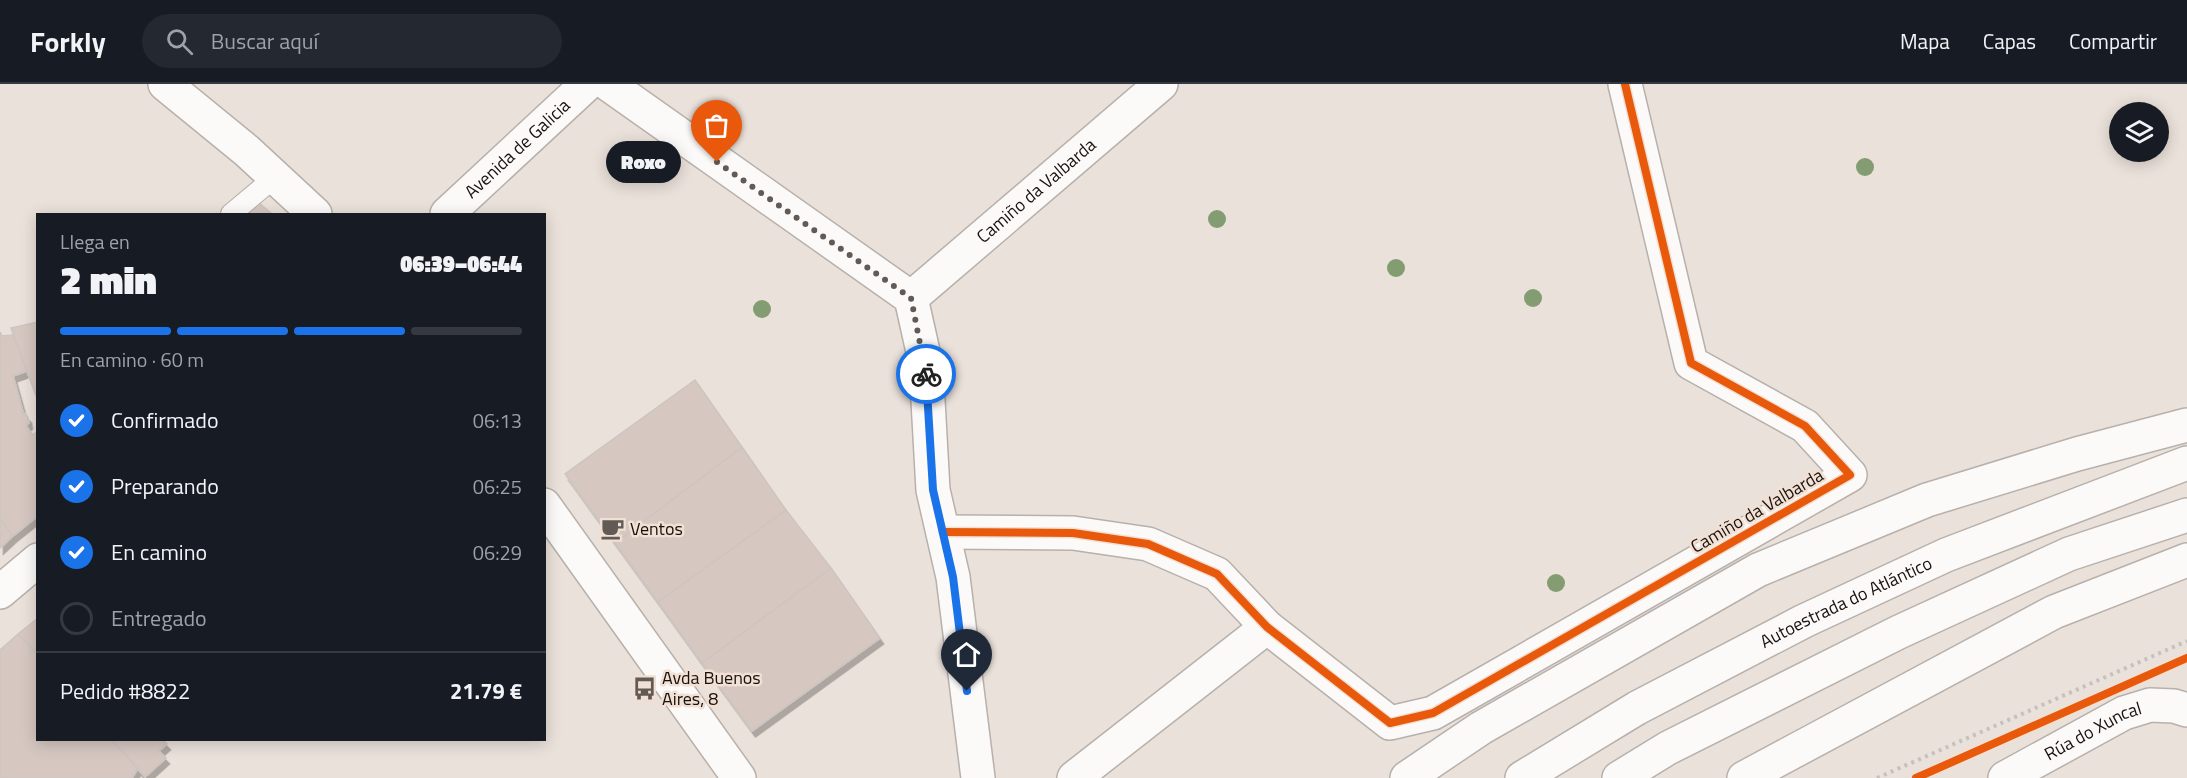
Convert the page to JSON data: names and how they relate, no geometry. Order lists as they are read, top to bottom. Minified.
{"streets":{"main road":["Avenida de Galicia","Camiño da Valbarda","Autoestrada do Atlántico","Rúa do Xuncal"]},"places":{"other":["Roxo"],"cafe":["Ventos"],"bus stop":["Avda Buenos Aires, 8"]},"page":{"header":"Forkly","search":"Buscar aquí","nav":["Mapa","Capas","Compartir"],"bubble":"Roxo","heading":["2 min","Llega en","06:39–06:44"],"panel":["Pedido #8822","21.79 €"],"bar":"En camino · 60 m","list":[["Confirmado","06:13"],["Preparando","06:25"],["En camino","06:29"],"Entregado"]}}
